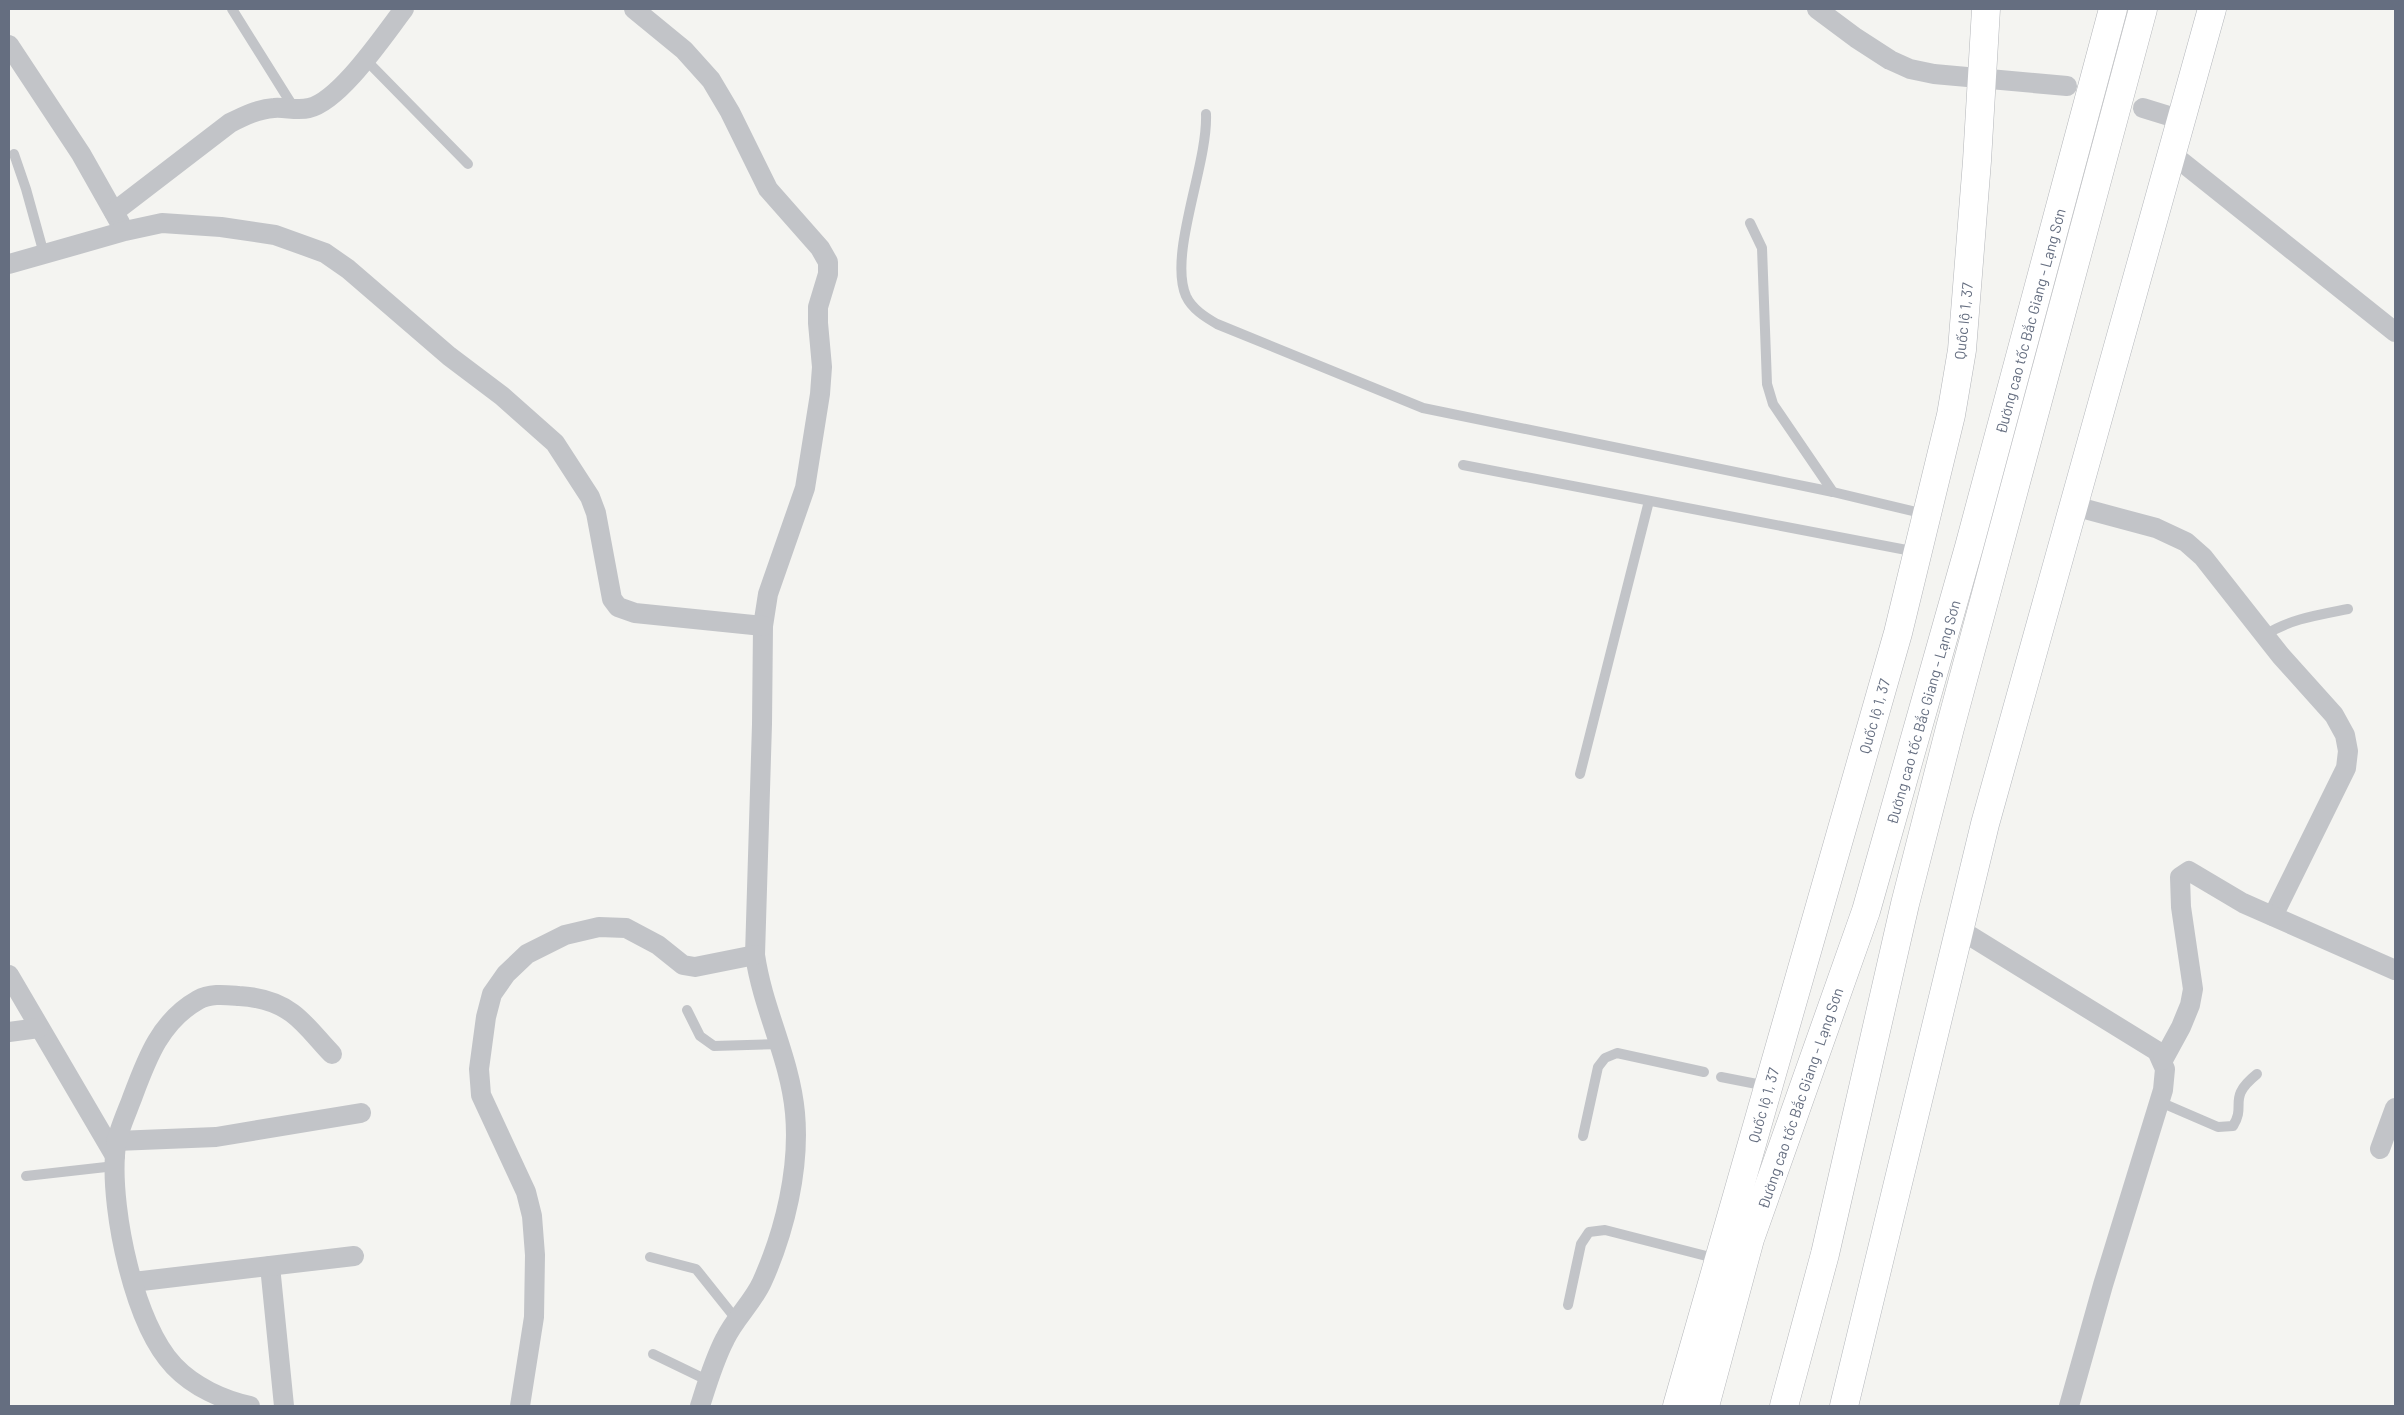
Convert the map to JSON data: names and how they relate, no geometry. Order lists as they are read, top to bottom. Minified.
{"streets":{"main road":["Quốc lộ 1, 37","Đường cao tốc Bắc Giang - Lạng Sơn"]}}
